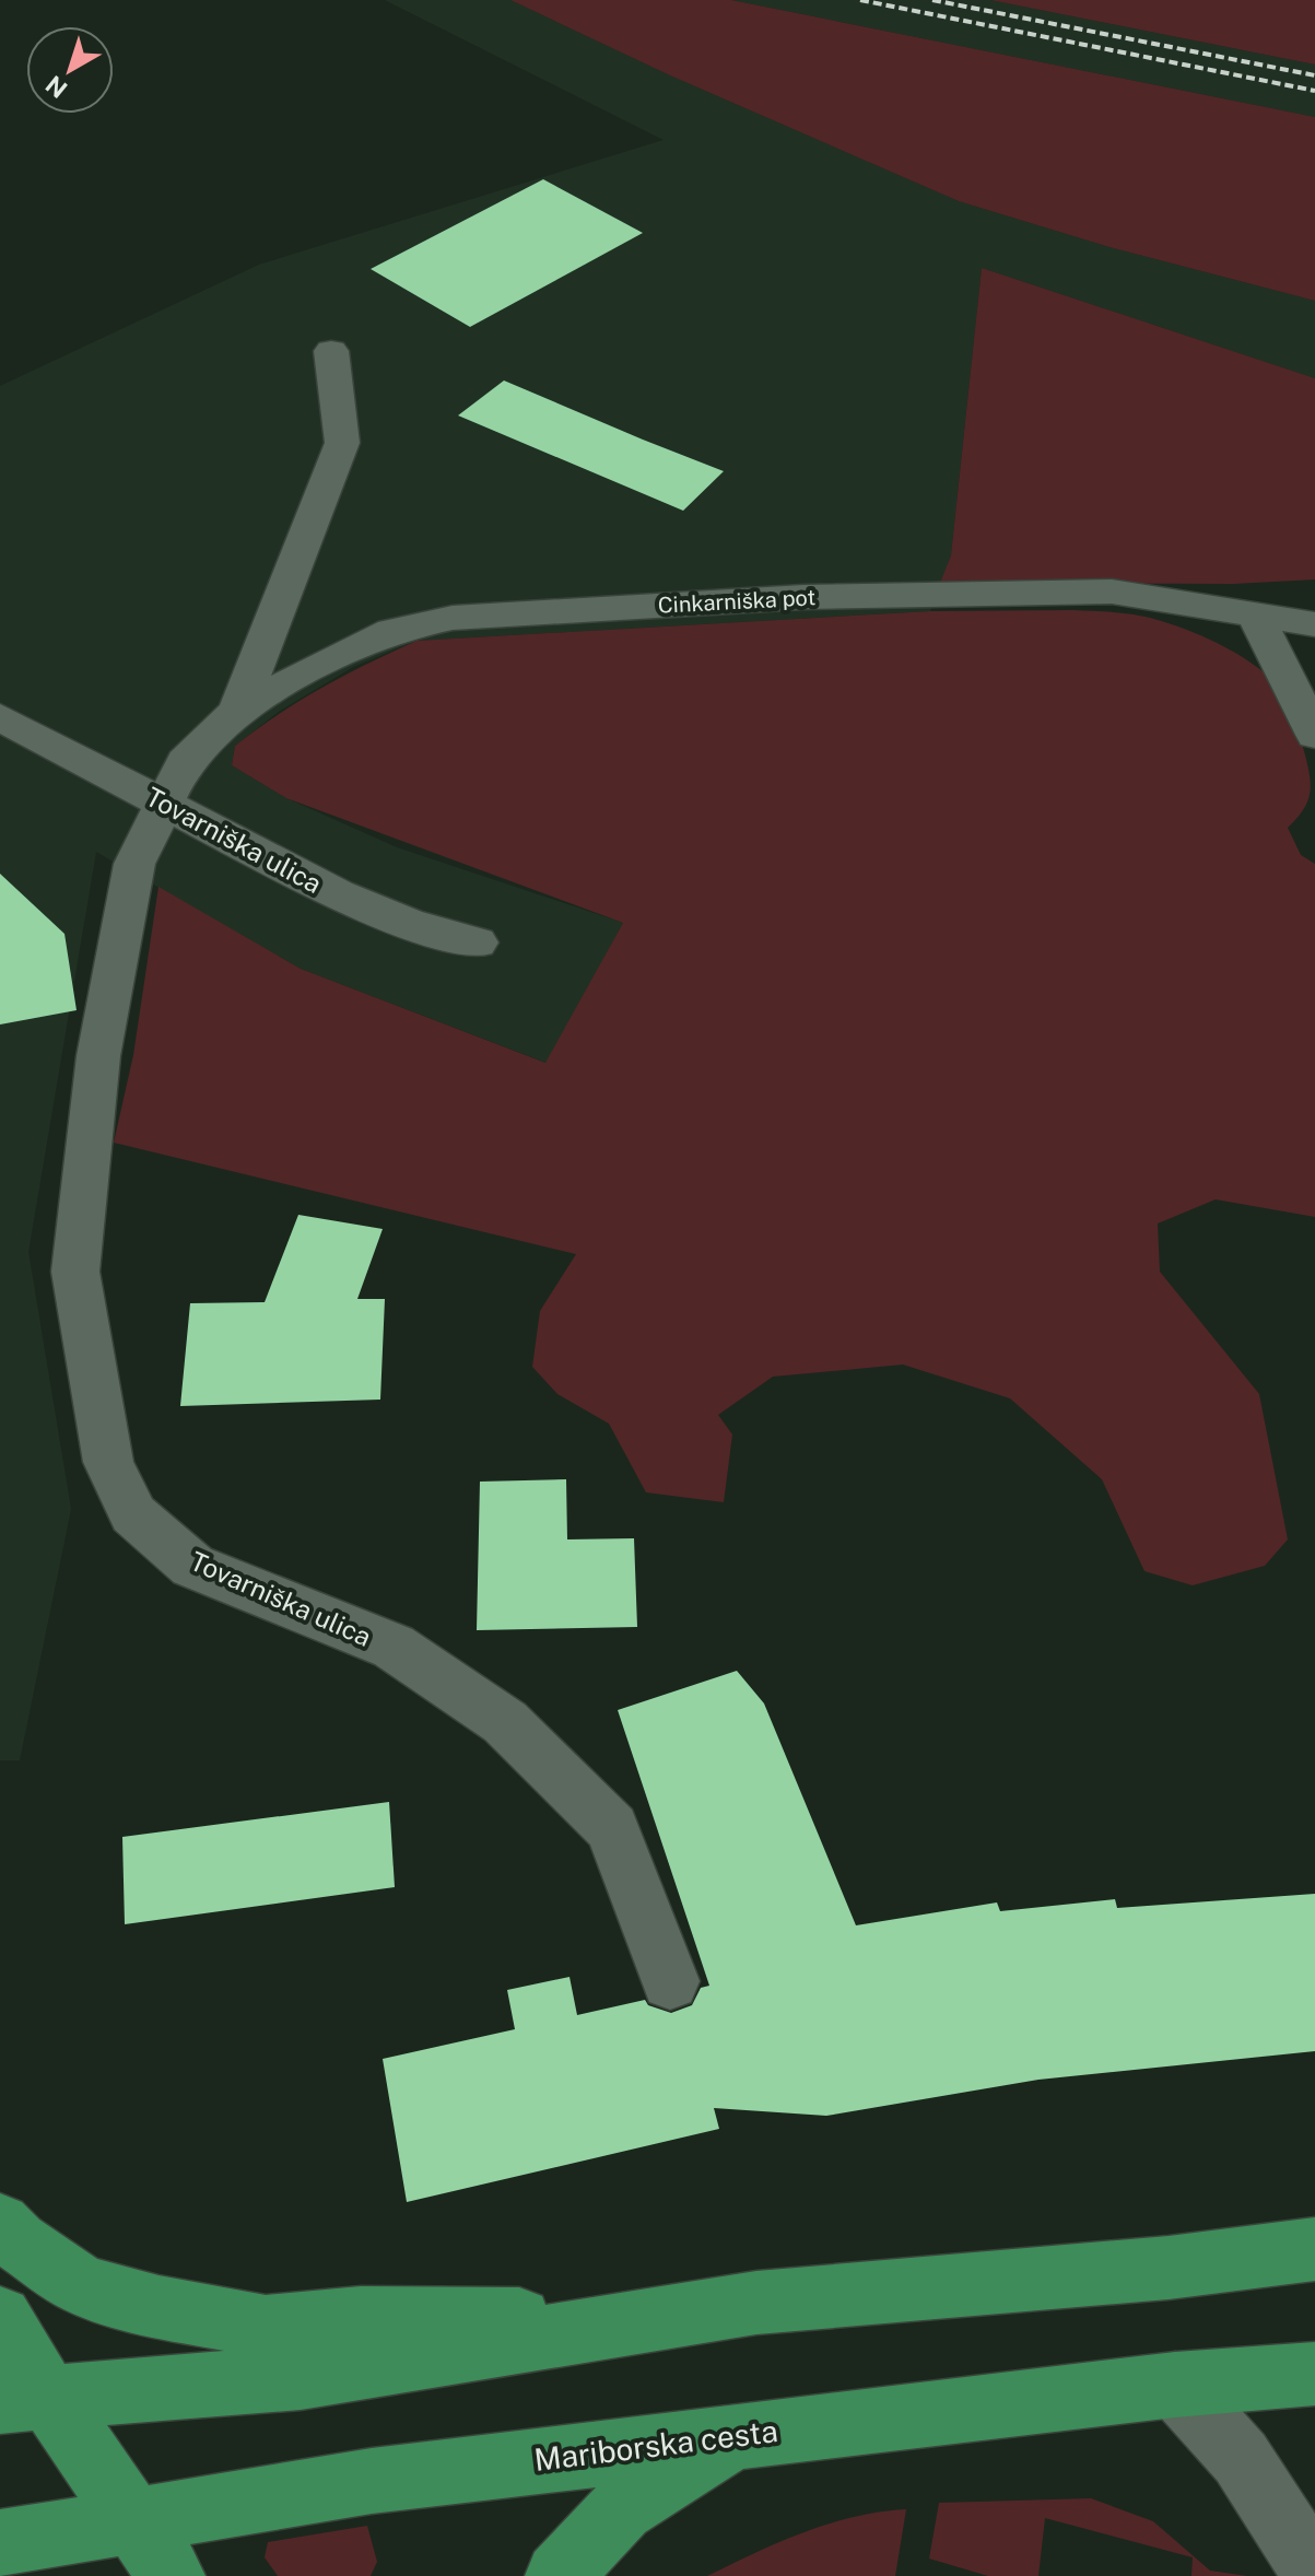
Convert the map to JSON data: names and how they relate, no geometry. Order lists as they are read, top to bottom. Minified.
{"streets":{"main road":["Mariborska cesta"],"street":["Cinkarniška pot","Tovarniška ulica"]},"crossings":[["Cinkarniška pot","Tovarniška ulica"]],"north":"bottom left"}
